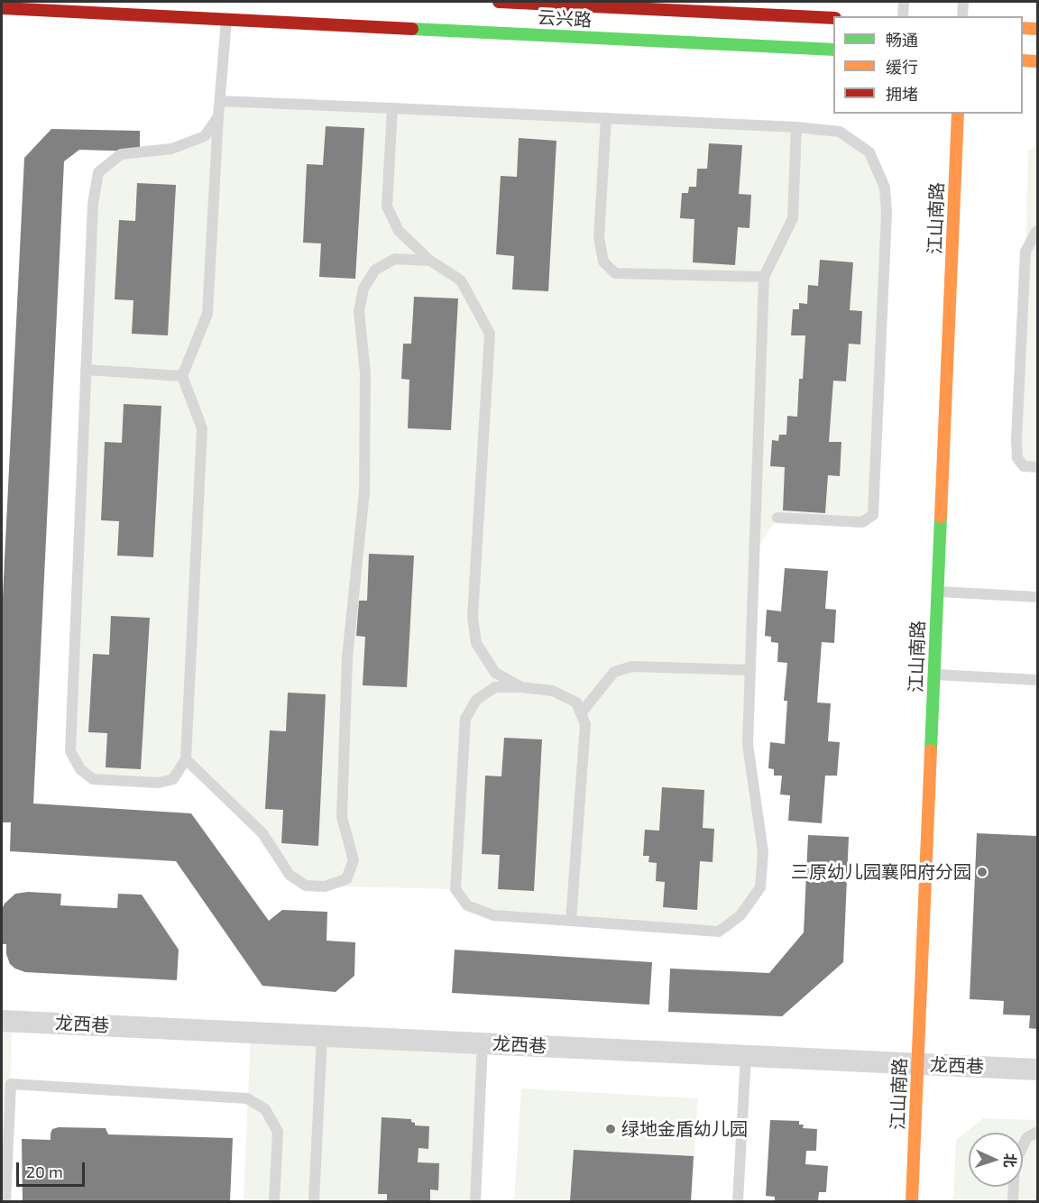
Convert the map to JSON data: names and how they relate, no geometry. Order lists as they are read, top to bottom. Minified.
{"streets":{"street":["云兴路","江山南路","龙西巷"]},"crossings":[["江山南路","龙西巷"]],"places":["三原幼儿园襄阳府分园","绿地金盾幼儿园"],"legend":["畅通","缓行","拥堵"],"scale_bar":"20 m","north":"right"}
